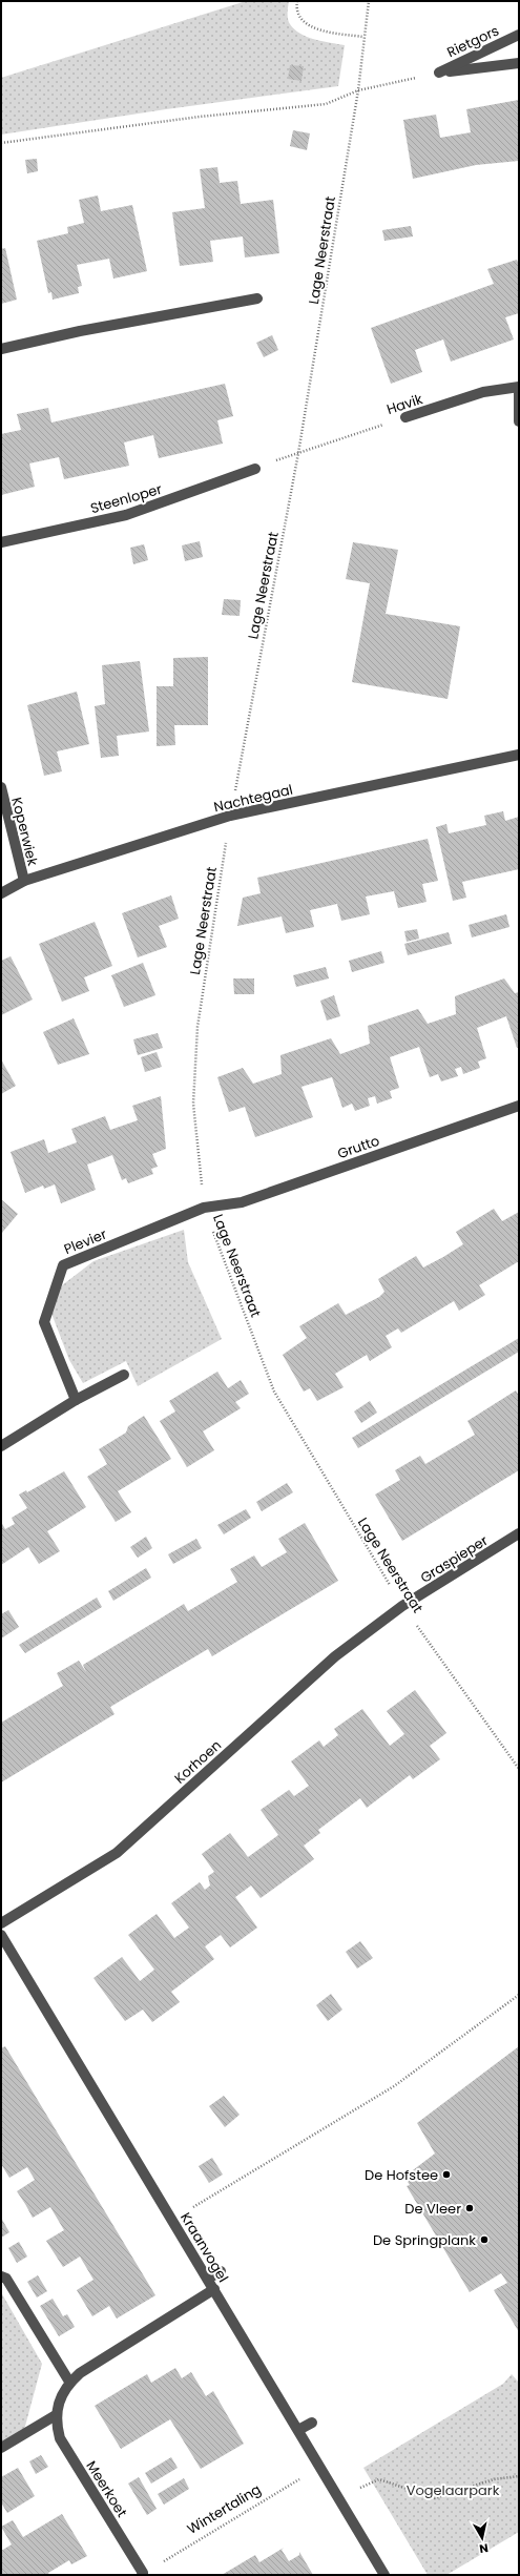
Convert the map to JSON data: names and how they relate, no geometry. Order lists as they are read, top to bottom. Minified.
{"streets":{"street":["Rietgors","Havik","Steenloper","Nachtegaal","Koperwiek","Grutto","Plevier","Graspieper","Korhoen","Kraanvogel","Meerkoet"],"path":["Lage Neerstraat","Wintertaling"]},"crossings":[["Rietgors","Lage Neerstraat"],["Lage Neerstraat","Havik"],["Lage Neerstraat","Nachtegaal"],["Lage Neerstraat","Grutto"],["Lage Neerstraat","Plevier"],["Lage Neerstraat","Graspieper"],["Lage Neerstraat","Korhoen"],["Nachtegaal","Koperwiek"],["Grutto","Plevier"],["Graspieper","Korhoen"],["Kraanvogel","Meerkoet"],["Kraanvogel","Wintertaling"],["Meerkoet","Wintertaling"]],"parks":["Vogelaarpark"],"places":["De Hofstee","De Vleer","De Springplank"],"north":"bottom"}
